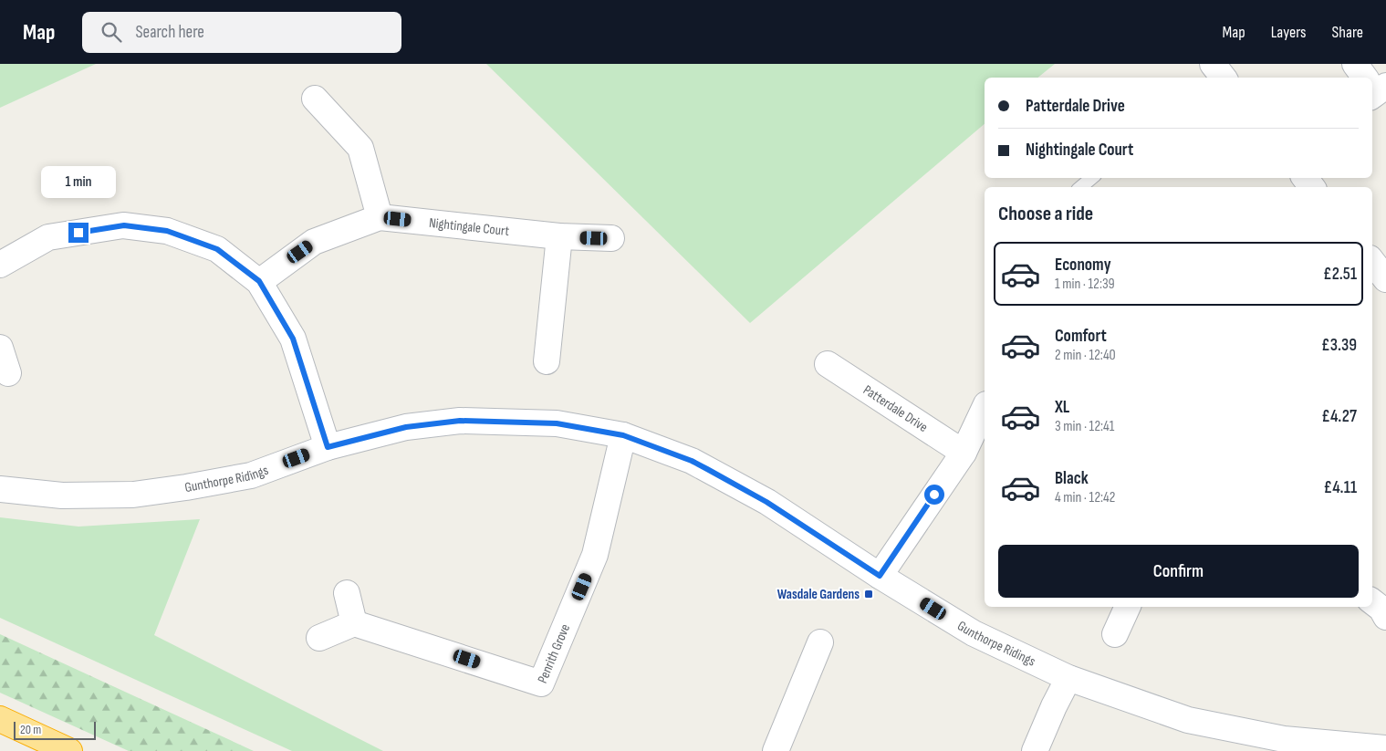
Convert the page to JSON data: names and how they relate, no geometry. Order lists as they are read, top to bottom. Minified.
{"streets":{"street":["Nightingale Court","Patterdale Drive","Gunthorpe Ridings","Penrith Grove"]},"crossings":[["Gunthorpe Ridings","Penrith Grove"]],"places":{"transit":["Wasdale Gardens"]},"scale_bar":"20 m","page":{"header":"Map","search":"Search here","nav":["Map","Layers","Share"],"banner":["Patterdale Drive","Nightingale Court"],"bubble":"1 min","heading":"Choose a ride","list":[{"name":"Economy","note":"1 min · 12:39","value":"£2.51"},{"name":"Comfort","note":"2 min · 12:40","value":"£3.39"},{"name":"XL","note":"3 min · 12:41","value":"£4.27"},{"name":"Black","note":"4 min · 12:42","value":"£4.11"}],"buttons":"Confirm","scale":"20 m"}}
